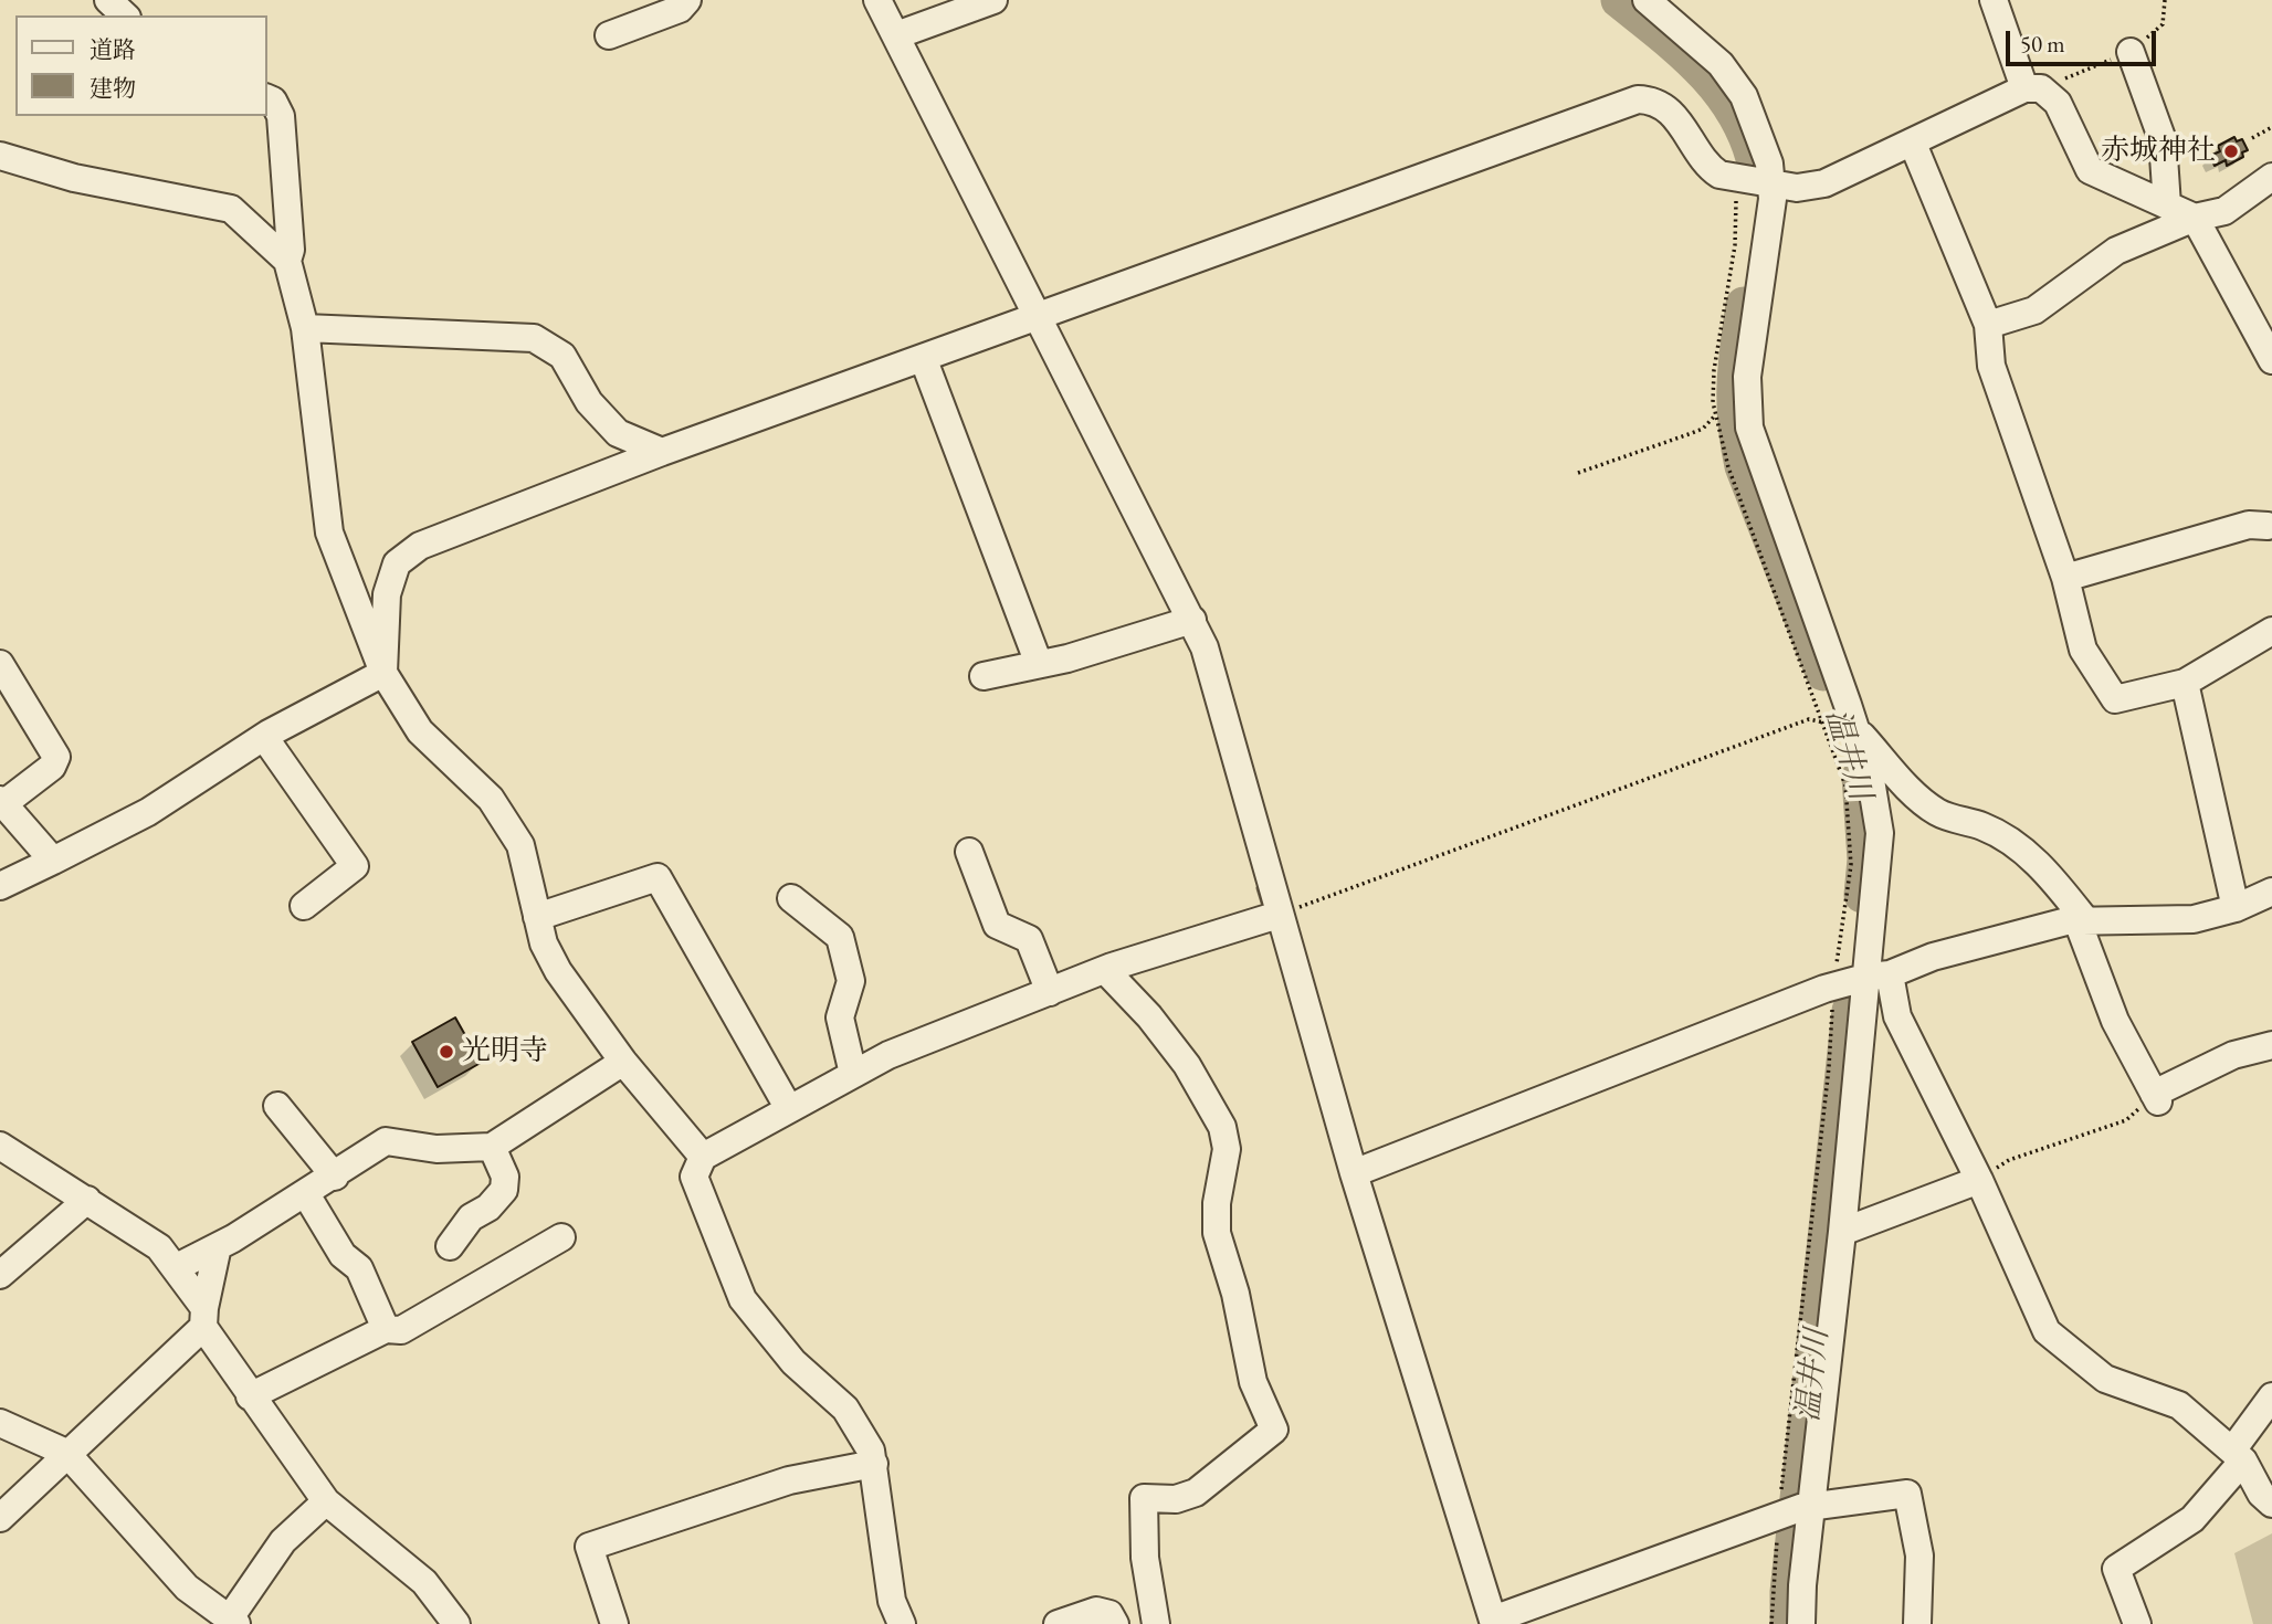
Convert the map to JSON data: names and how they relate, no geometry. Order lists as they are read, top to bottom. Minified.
{"water":["温井川"],"places":["赤城神社","光明寺"],"legend":["道路","建物"],"scale_bar":"50 m"}
